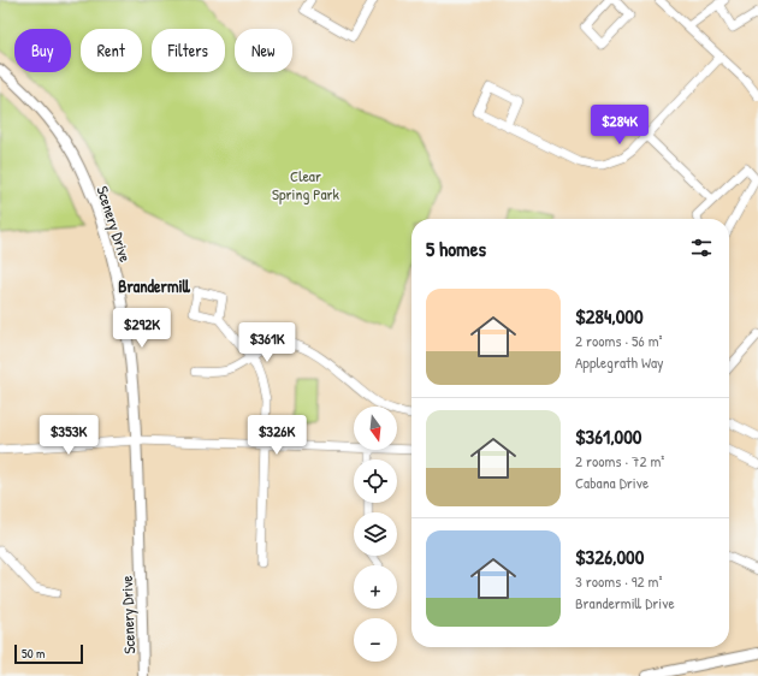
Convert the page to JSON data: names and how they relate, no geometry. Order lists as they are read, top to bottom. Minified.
{"streets":{"street":["Scenery Drive"]},"districts":["Brandermill"],"parks":["Clear Spring Park"],"scale_bar":"50 m","north":"bottom","page":{"chip":["Buy","Rent","Filters","New"],"price":["$284K","$292K","$361K","$353K","$326K"],"heading":"5 homes","list":[{"name":"$284,000","note":"2 rooms · 56 m² · Applegrath Way"},{"name":"$361,000","note":"2 rooms · 72 m² · Cabana Drive"},{"name":"$326,000","note":"3 rooms · 92 m² · Brandermill Drive"}],"map_buttons":["+","−"],"scale":"50 m"}}
